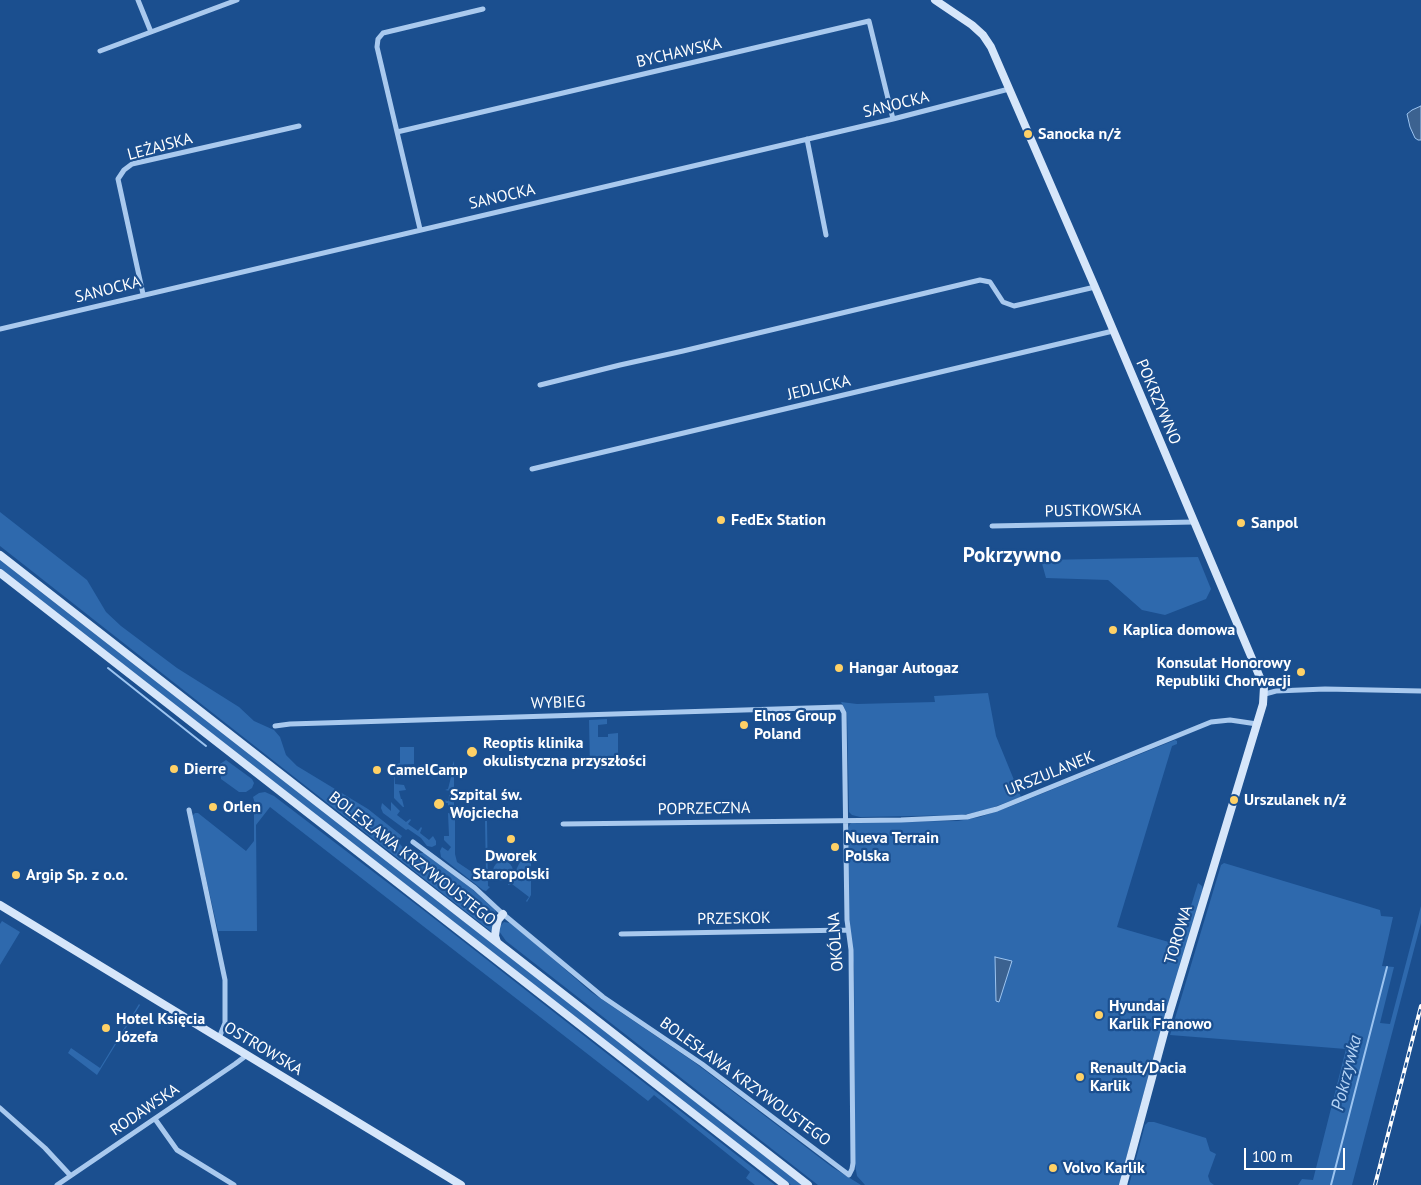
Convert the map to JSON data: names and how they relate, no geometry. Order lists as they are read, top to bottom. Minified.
{"streets":{"main road":["POKRZYWNO","BOLESŁAWA KRZYWOUSTEGO","TOROWA","OSTROWSKA"],"street":["BYCHAWSKA","SANOCKA","LEŻAJSKA","JEDLICKA","PUSTKOWSKA","WYBIEG","URSZULANEK","POPRZECZNA","PRZESKOK","OKÓLNA","RODAWSKA"]},"crossings":[["BYCHAWSKA","SANOCKA"],["SANOCKA","LEŻAJSKA"],["SANOCKA","POKRZYWNO"],["JEDLICKA","POKRZYWNO"],["POKRZYWNO","PUSTKOWSKA"],["POKRZYWNO","TOROWA"],["WYBIEG","OKÓLNA"],["URSZULANEK","POPRZECZNA"],["URSZULANEK","TOROWA"],["URSZULANEK","OKÓLNA"],["POPRZECZNA","OKÓLNA"],["BOLESŁAWA KRZYWOUSTEGO","OKÓLNA"],["PRZESKOK","OKÓLNA"],["OSTROWSKA","RODAWSKA"]],"districts":["Pokrzywno"],"water":["Pokrzywka"],"places":["Sanocka n/ż","FedEx Station","Sanpol","Kaplica domowa","Hangar Autogaz","Konsulat Honorowy Republiki Chorwacji","Elnos Group Poland","Reoptis klinika okulistyczna przyszłości","Dierre","CamelCamp","Urszulanek n/ż","Szpital św. Wojciecha","Orlen","Dworek Staropolski","Nueva Terrain Polska","Argip Sp. z o.o.","Hyundai Karlik Franowo","Hotel Księcia Józefa","Renault/Dacia Karlik","Volvo Karlik"],"scale_bar":"100 m"}
